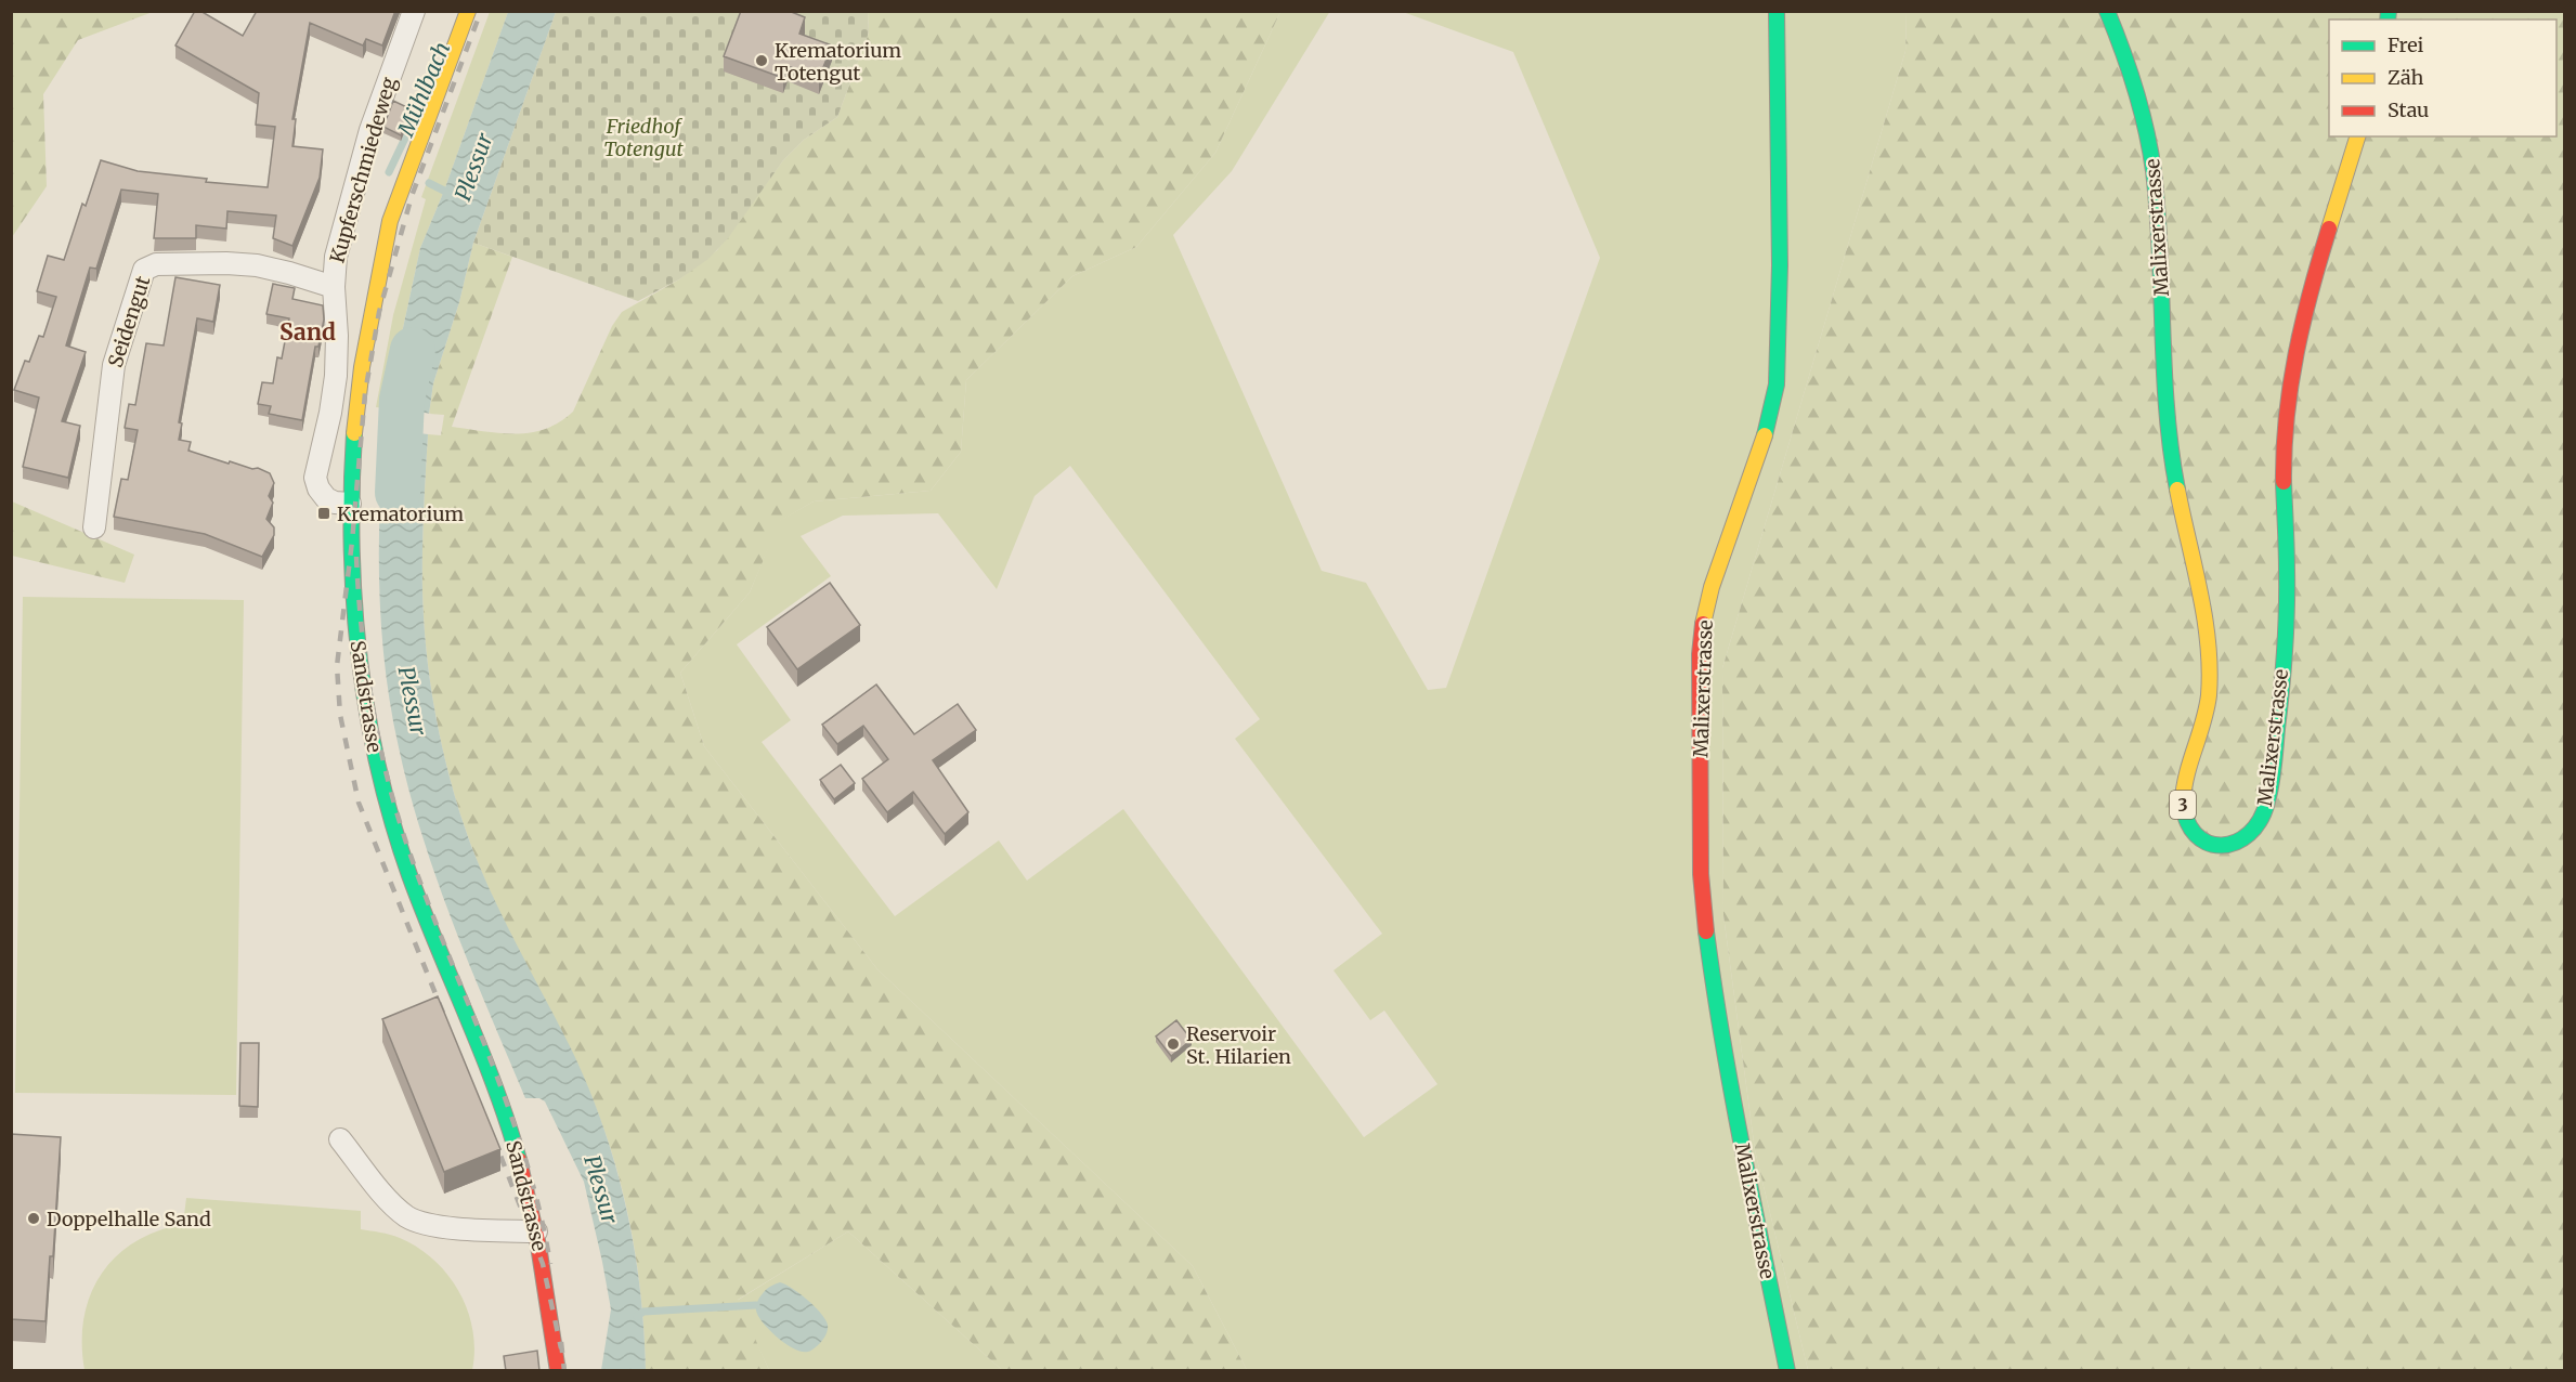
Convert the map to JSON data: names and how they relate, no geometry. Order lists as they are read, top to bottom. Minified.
{"streets":{"main road":["Malixerstrasse","Sandstrasse","3"],"street":["Kupferschmiedeweg","Seidengut"]},"crossings":[["Kupferschmiedeweg","Seidengut"],["Kupferschmiedeweg","Sandstrasse"]],"districts":["Sand"],"water":["Mühlbach","Plessur"],"parks":["Friedhof Totengut"],"places":{"other":["Krematorium Totengut","Reservoir St. Hilarien","Doppelhalle Sand"],"transit":["Krematorium"]},"legend":["Frei","Zäh","Stau"]}
